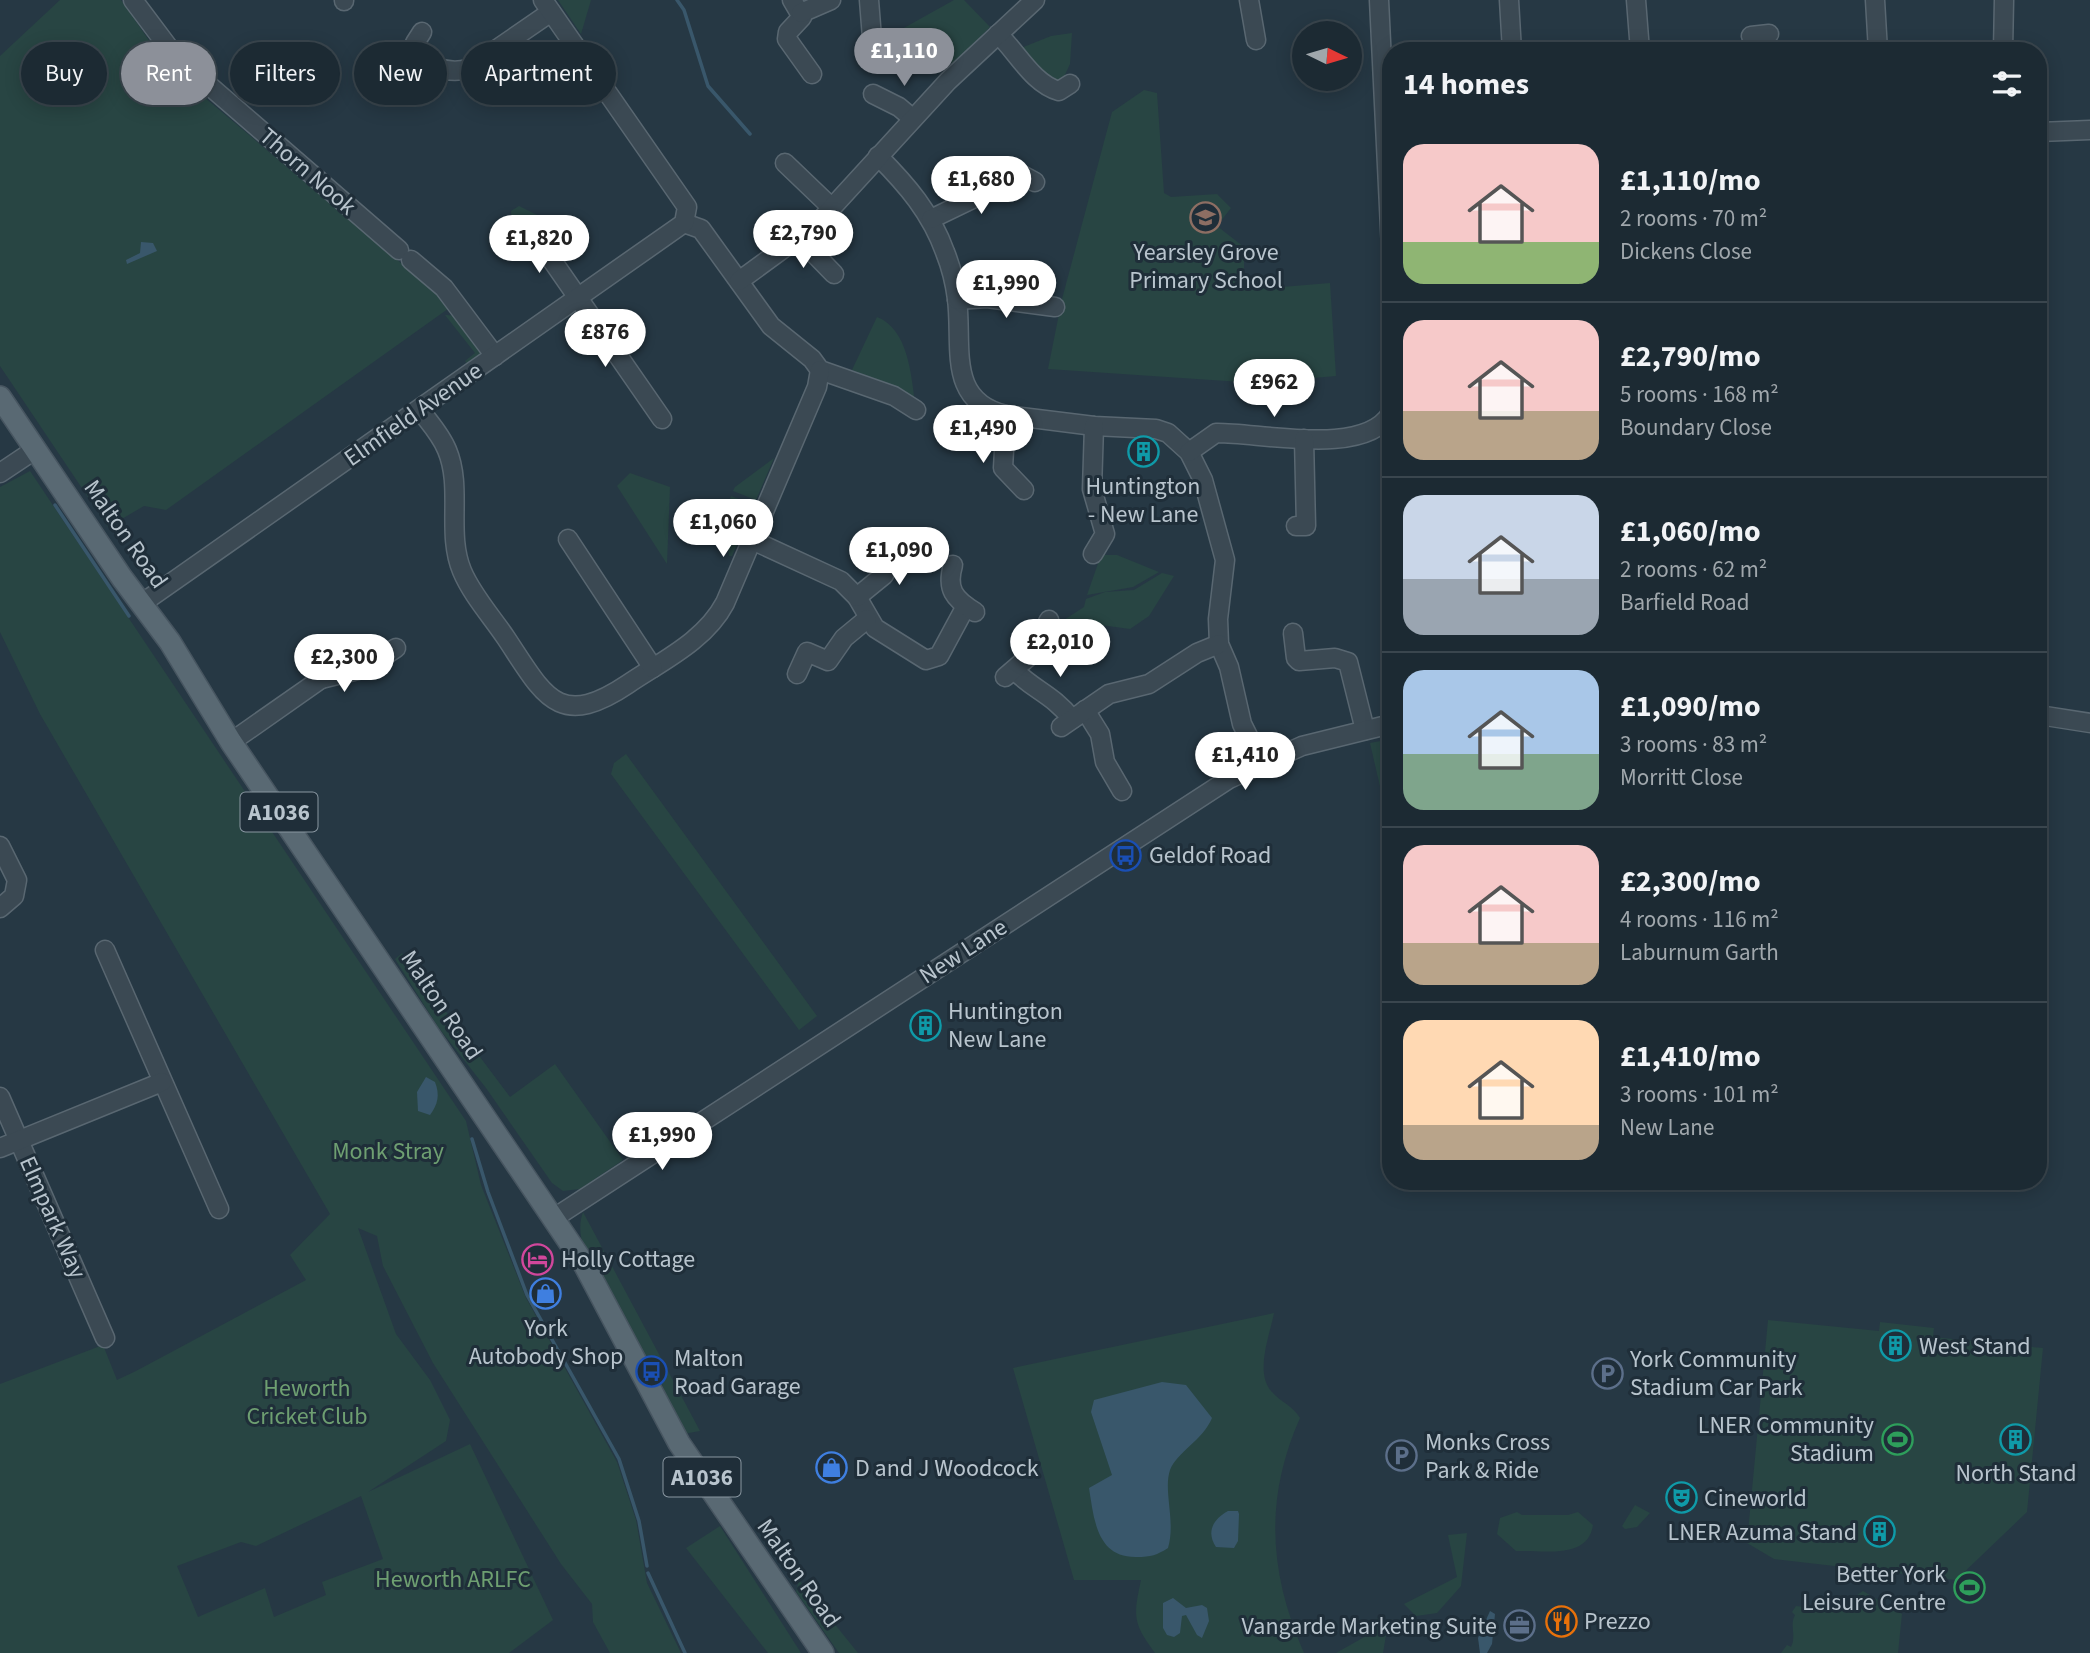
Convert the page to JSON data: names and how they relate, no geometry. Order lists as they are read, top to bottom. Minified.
{"streets":{"main road":["Malton Road","A1036"],"street":["Thorn Nook","Elmfield Avenue","New Lane","Elmpark Way"]},"crossings":[["Thorn Nook","Elmfield Avenue"],["Elmfield Avenue","Malton Road"],["Malton Road","New Lane"]],"parks":["Monk Stray","Heworth Cricket Club","Heworth ARLFC"],"places":{"school or university":["Yearsley Grove Primary School"],"building":["Huntington - New Lane","Huntington New Lane","West Stand","North Stand","LNER Azuma Stand"],"bus stop":["Geldof Road","Malton Road Garage"],"hotel":["Holly Cottage"],"shop":["York Autobody Shop","D and J Woodcock"],"parking":["York Community Stadium Car Park","Monks Cross Park & Ride"],"sports":["LNER Community Stadium","Better York Leisure Centre"],"theatre":["Cineworld"],"restaurant":["Prezzo"],"office":["Vangarde Marketing Suite"]},"north":"right","page":{"price":["£1,110","£1,680","£2,790","£1,820","£1,990","£876","£962","£1,490","£1,060","£1,090","£2,010","£2,300","£1,410","£1,990"],"chip":["Buy","Rent","Filters","New","Apartment"],"heading":"14 homes","list":[{"name":"£1,110/mo","note":"2 rooms · 70 m² · Dickens Close"},{"name":"£2,790/mo","note":"5 rooms · 168 m² · Boundary Close"},{"name":"£1,060/mo","note":"2 rooms · 62 m² · Barfield Road"},{"name":"£1,090/mo","note":"3 rooms · 83 m² · Morritt Close"},{"name":"£2,300/mo","note":"4 rooms · 116 m² · Laburnum Garth"},{"name":"£1,410/mo","note":"3 rooms · 101 m² · New Lane"}]}}
